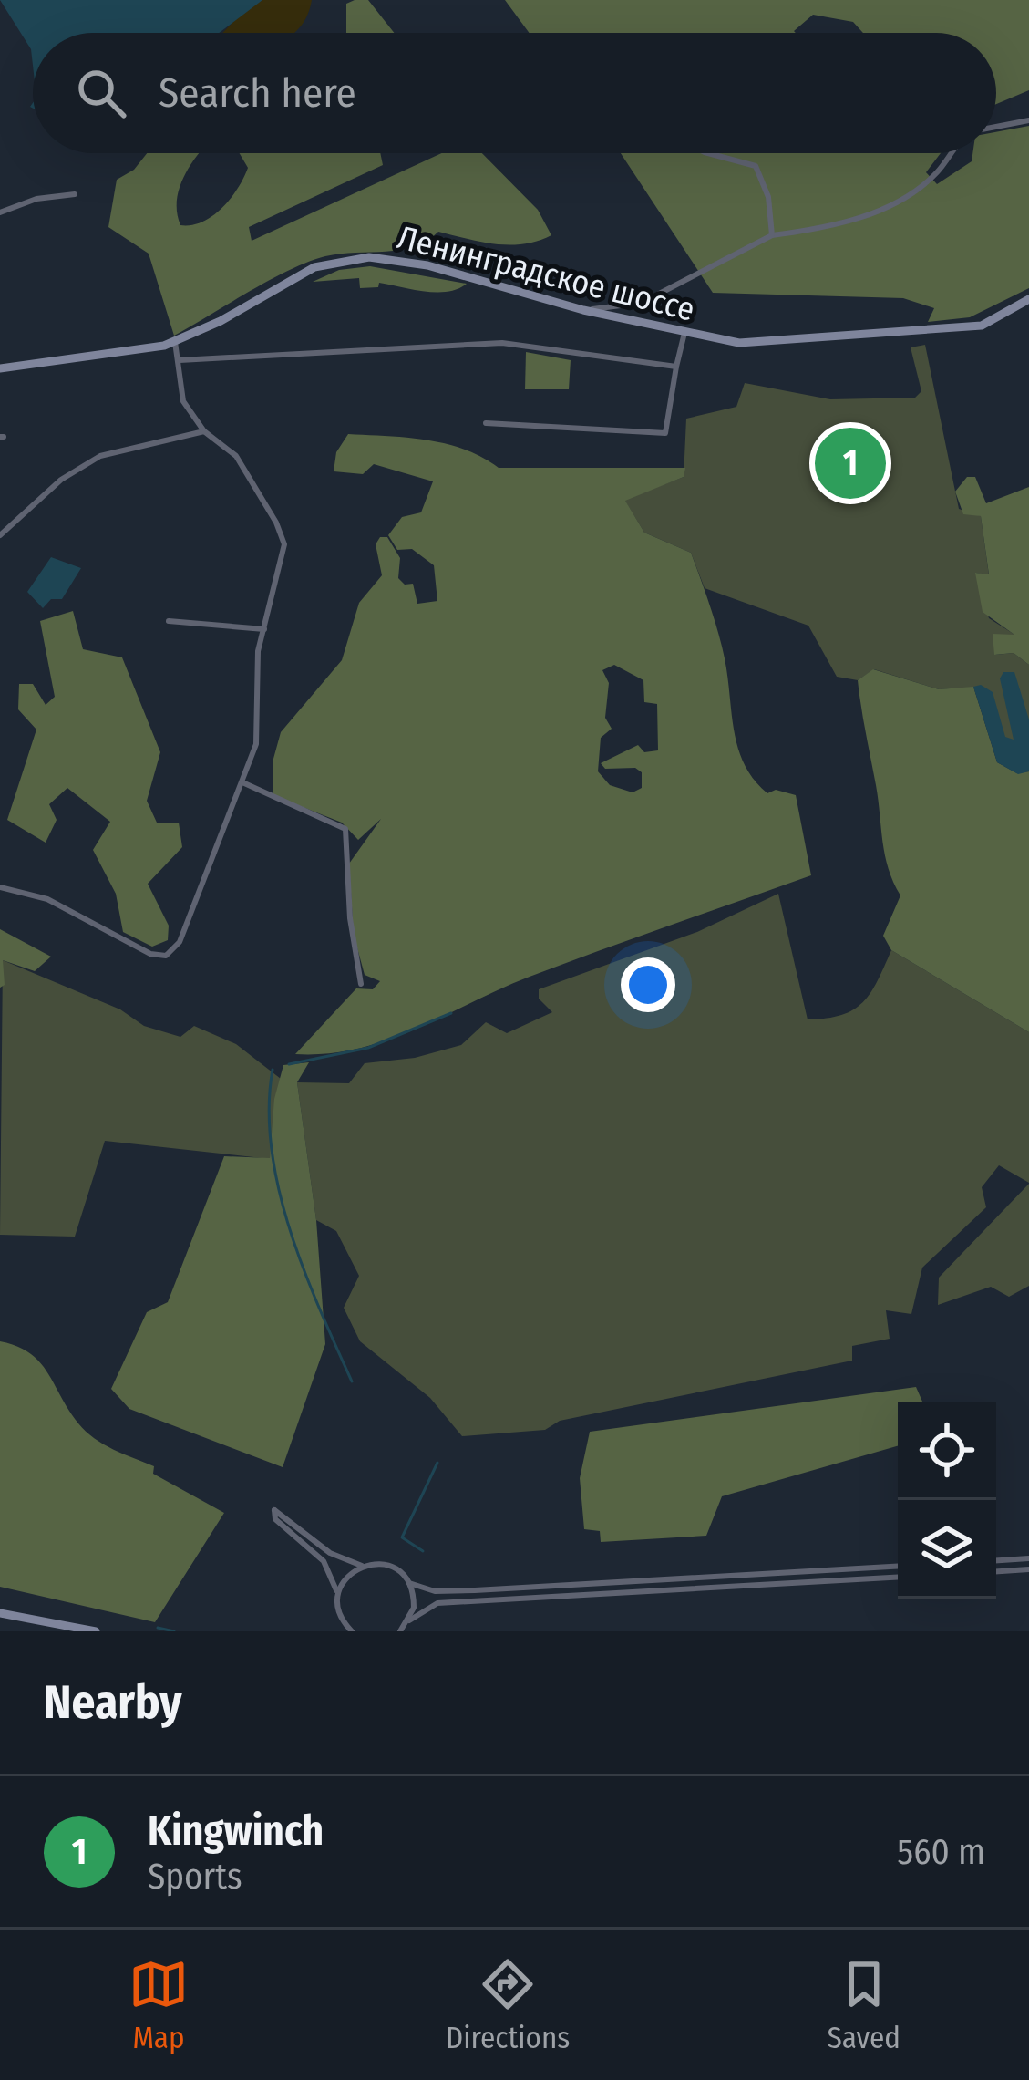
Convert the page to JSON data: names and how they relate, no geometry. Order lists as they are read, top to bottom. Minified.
{"streets":{"main road":["Ленинградское шоссе"]},"page":{"search":"Search here","pins":"1","heading":"Nearby","list":[{"mark":"1","name":"Kingwinch","note":"Sports","value":"560 m"}],"nav":["Map","Directions","Saved"]}}
